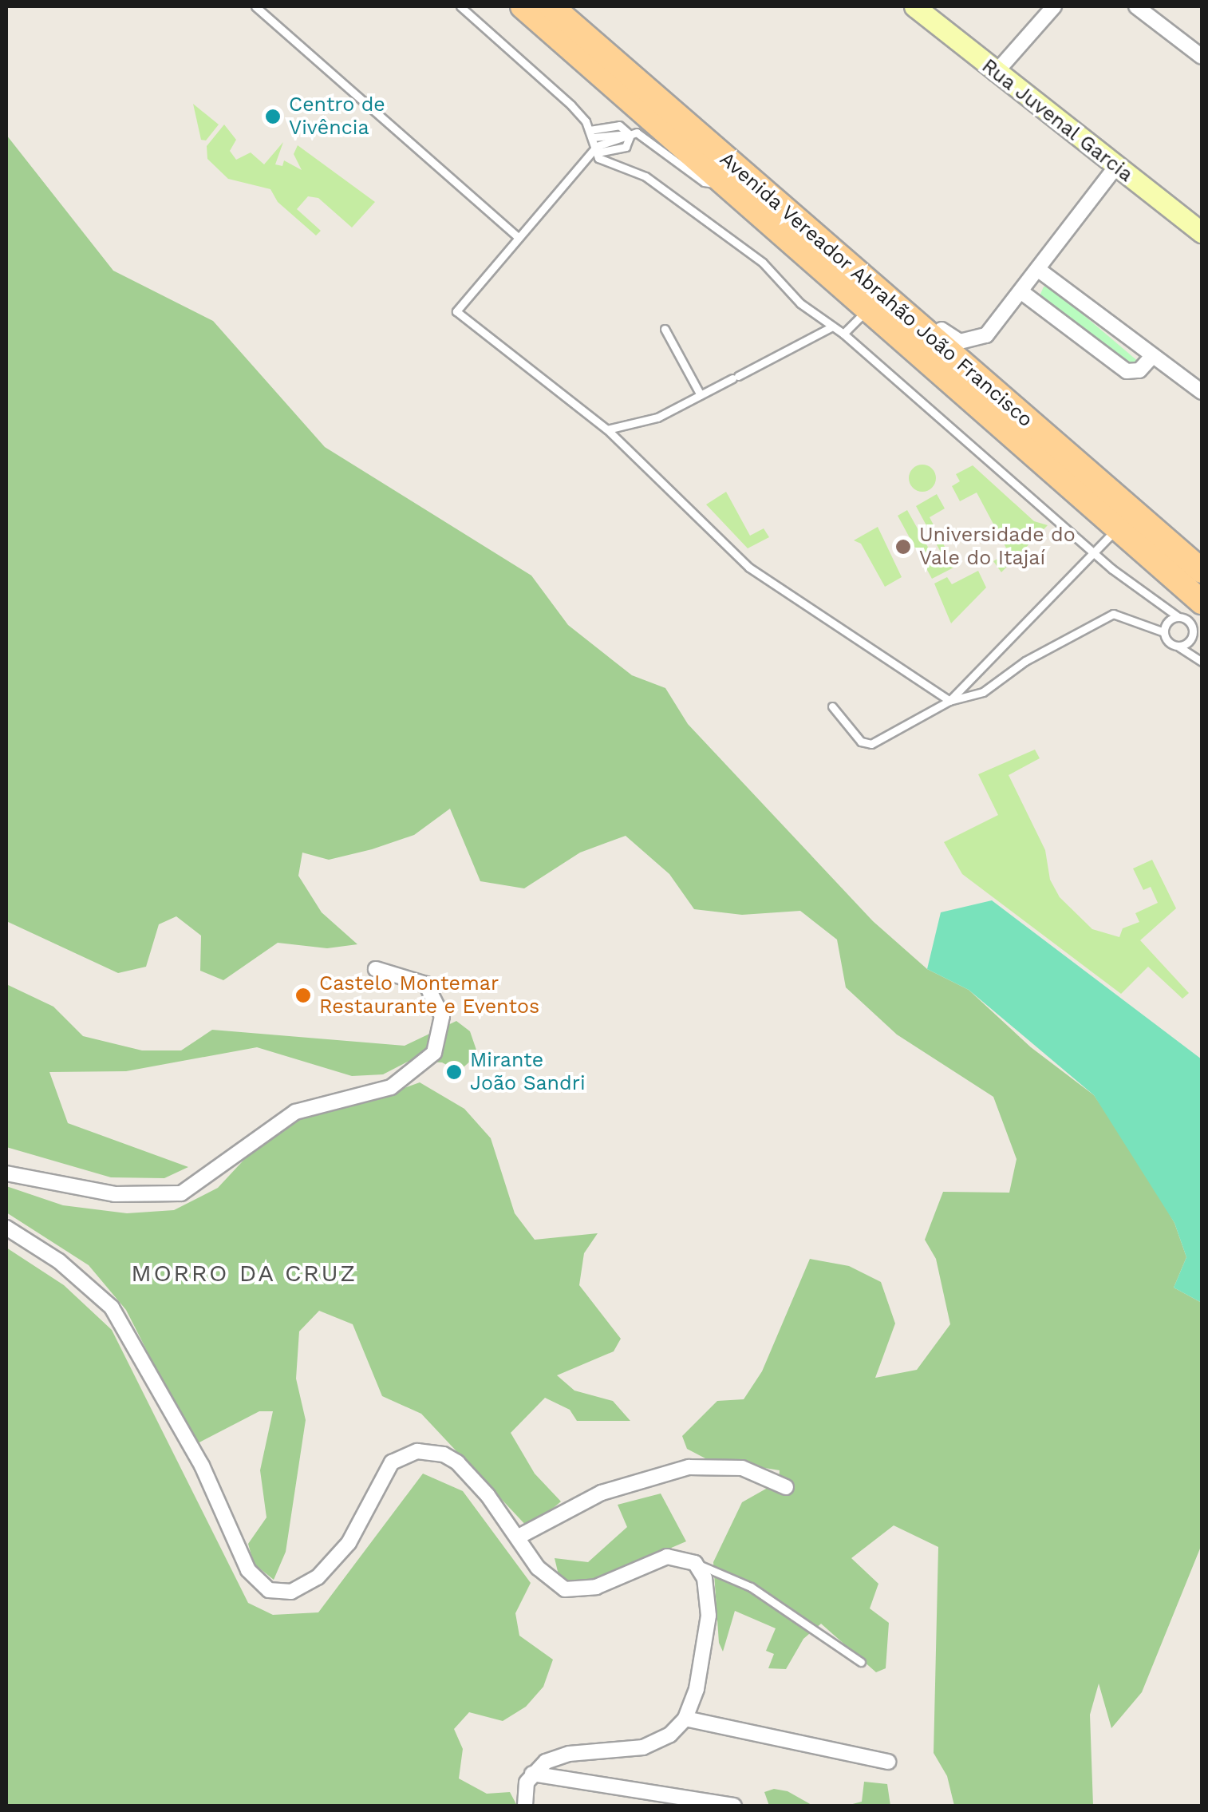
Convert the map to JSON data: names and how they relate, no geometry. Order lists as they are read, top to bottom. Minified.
{"streets":{"main road":["Rua Juvenal Garcia","Avenida Vereador Abrahão João Francisco"]},"districts":["MORRO DA CRUZ"],"places":["Centro de Vivência","Universidade do Vale do Itajaí","Castelo Montemar Restaurante e Eventos","Mirante João Sandri"]}
